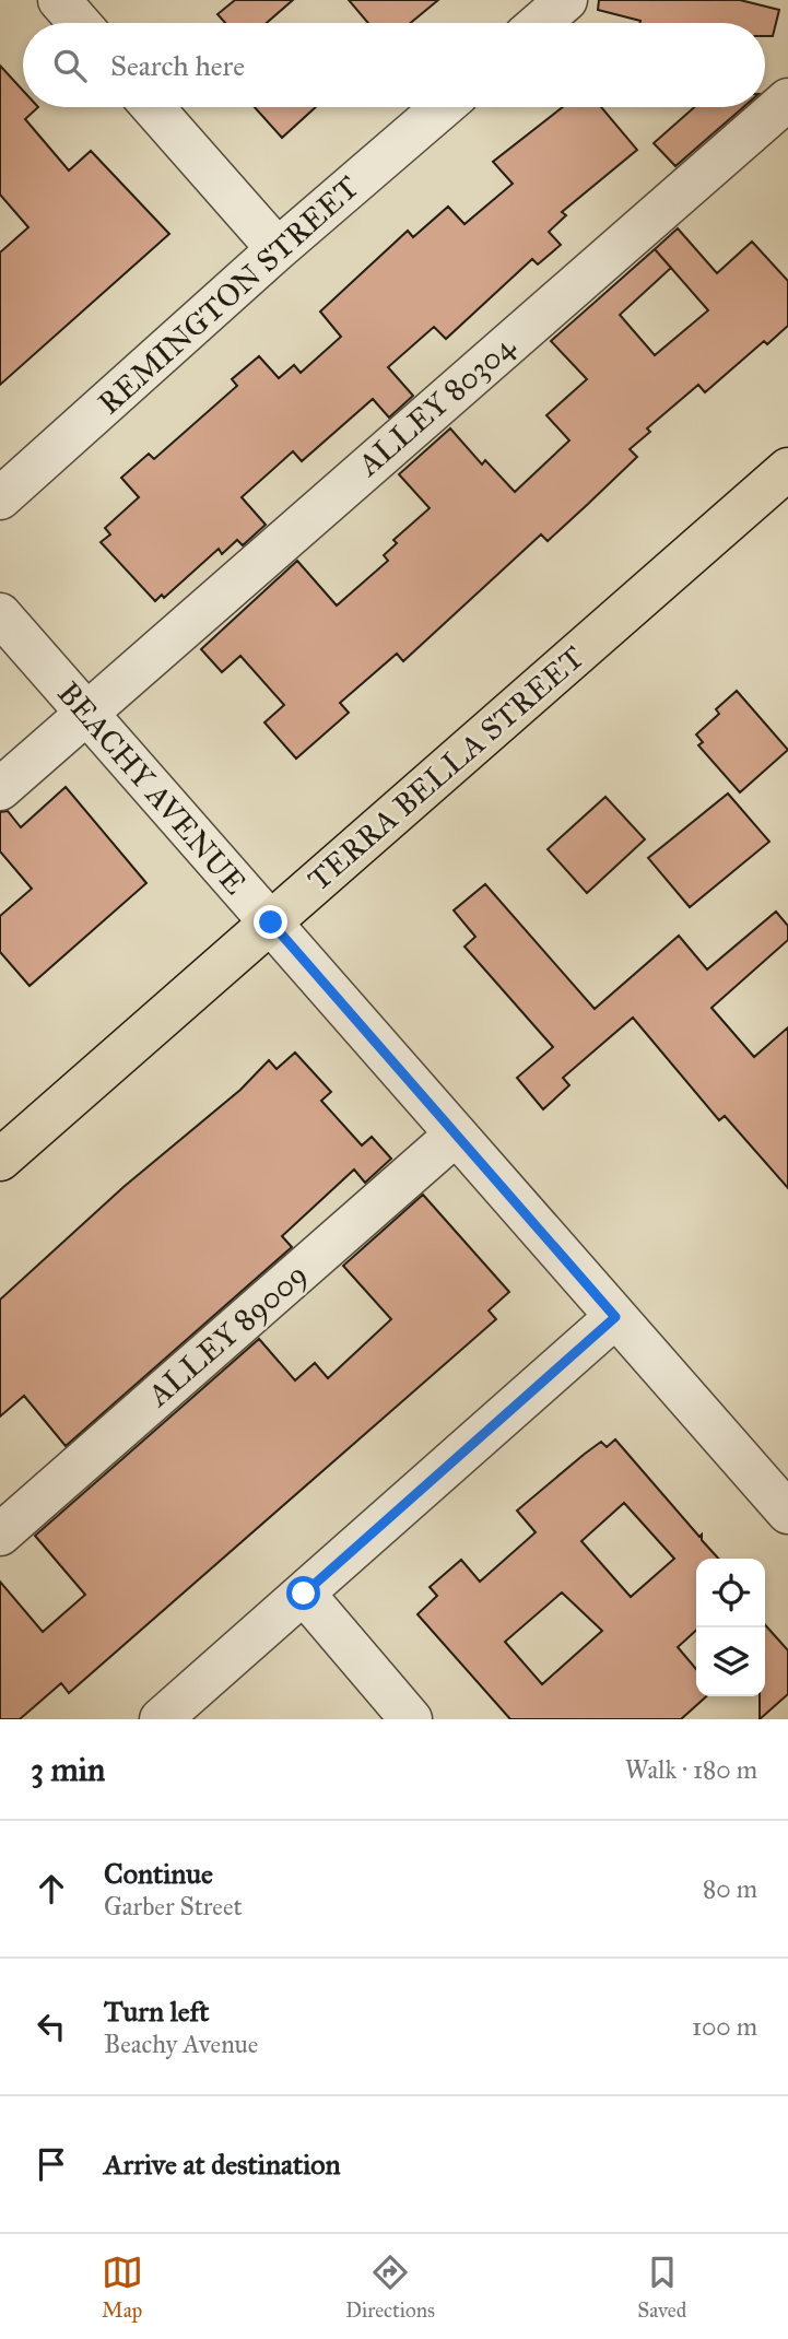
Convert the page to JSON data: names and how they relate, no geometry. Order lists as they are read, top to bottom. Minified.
{"streets":{"main road":["TERRA BELLA STREET"],"street":["REMINGTON STREET","ALLEY 80304","BEACHY AVENUE","ALLEY 89009"]},"crossings":[["ALLEY 80304","BEACHY AVENUE"],["TERRA BELLA STREET","BEACHY AVENUE"],["BEACHY AVENUE","ALLEY 89009"]],"page":{"search":"Search here","heading":["3 min","Walk · 180 m"],"list":[["Continue","Garber Street","80 m"],["Turn left","Beachy Avenue","100 m"],"Arrive at destination"],"nav":["Map","Directions","Saved"]}}
